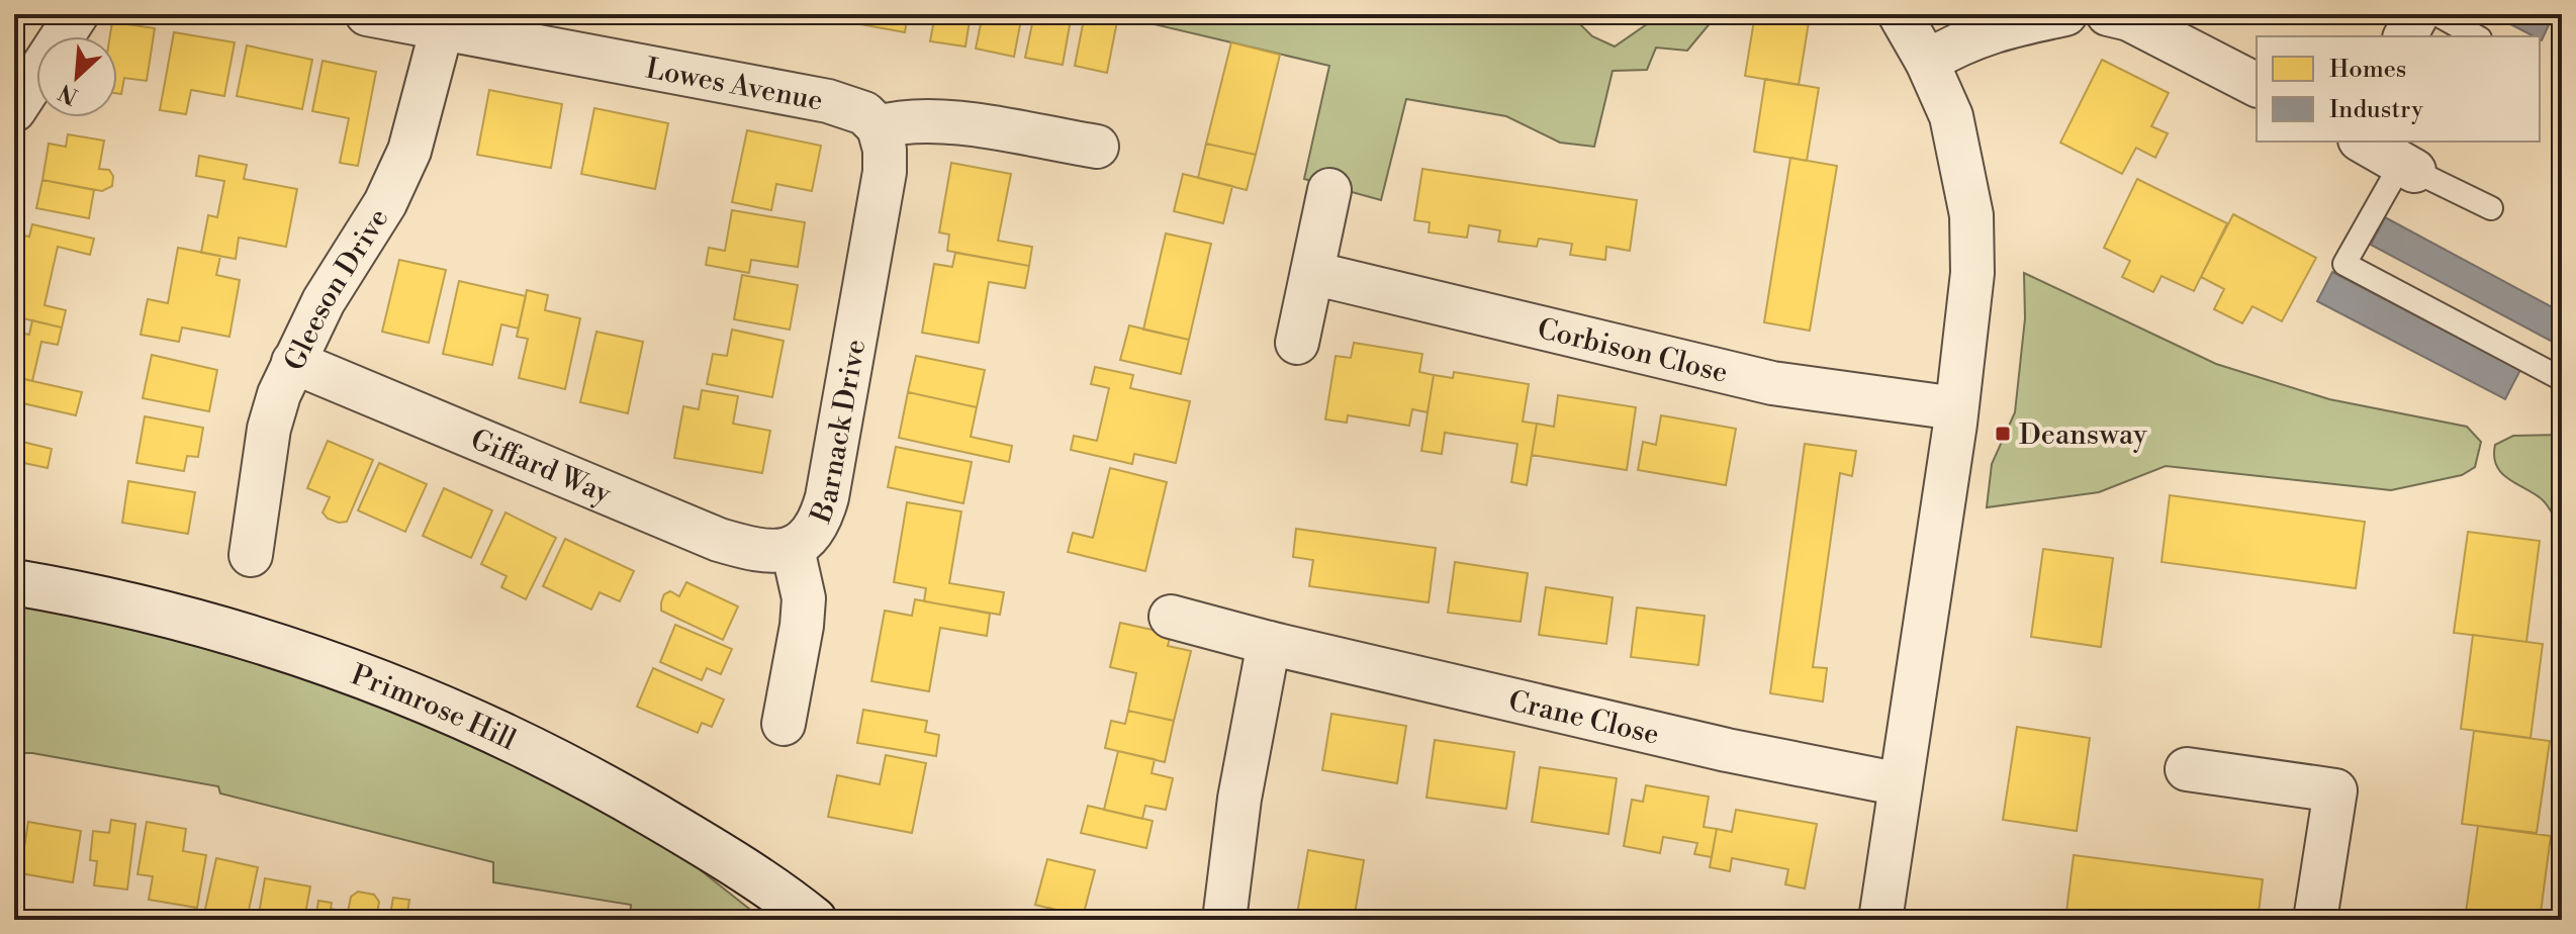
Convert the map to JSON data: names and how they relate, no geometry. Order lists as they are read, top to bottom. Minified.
{"streets":{"street":["Lowes Avenue","Gleeson Drive","Corbison Close","Barnack Drive","Giffard Way","Primrose Hill","Crane Close"]},"crossings":[["Lowes Avenue","Gleeson Drive"],["Lowes Avenue","Barnack Drive"],["Gleeson Drive","Giffard Way"],["Barnack Drive","Giffard Way"]],"places":{"transit":["Deansway"]},"legend":["Homes","Industry"],"north":"bottom left"}
